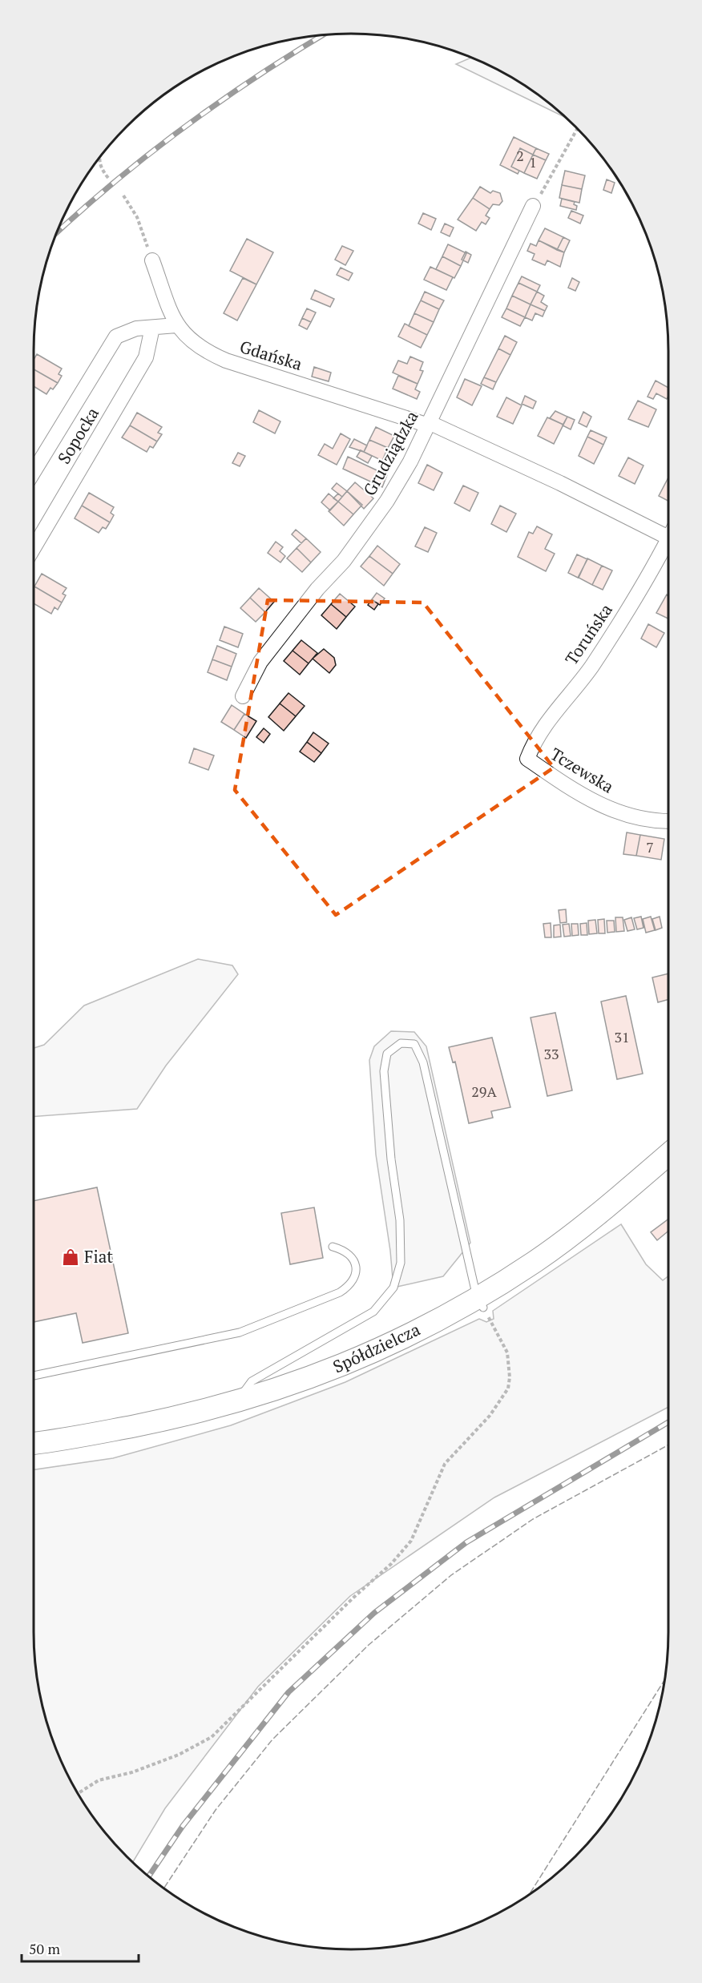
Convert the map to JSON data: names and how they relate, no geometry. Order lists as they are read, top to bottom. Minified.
{"streets":{"main road":["Spółdzielcza"],"street":["Gdańska","Sopocka","Grudziądzka","Toruńska","Tczewska"]},"crossings":[["Gdańska","Sopocka"],["Gdańska","Grudziądzka"],["Toruńska","Tczewska"]],"places":{"shop":["Fiat"]},"house_numbers":["2","1","7","31","33","29A"],"scale_bar":"50 m"}
